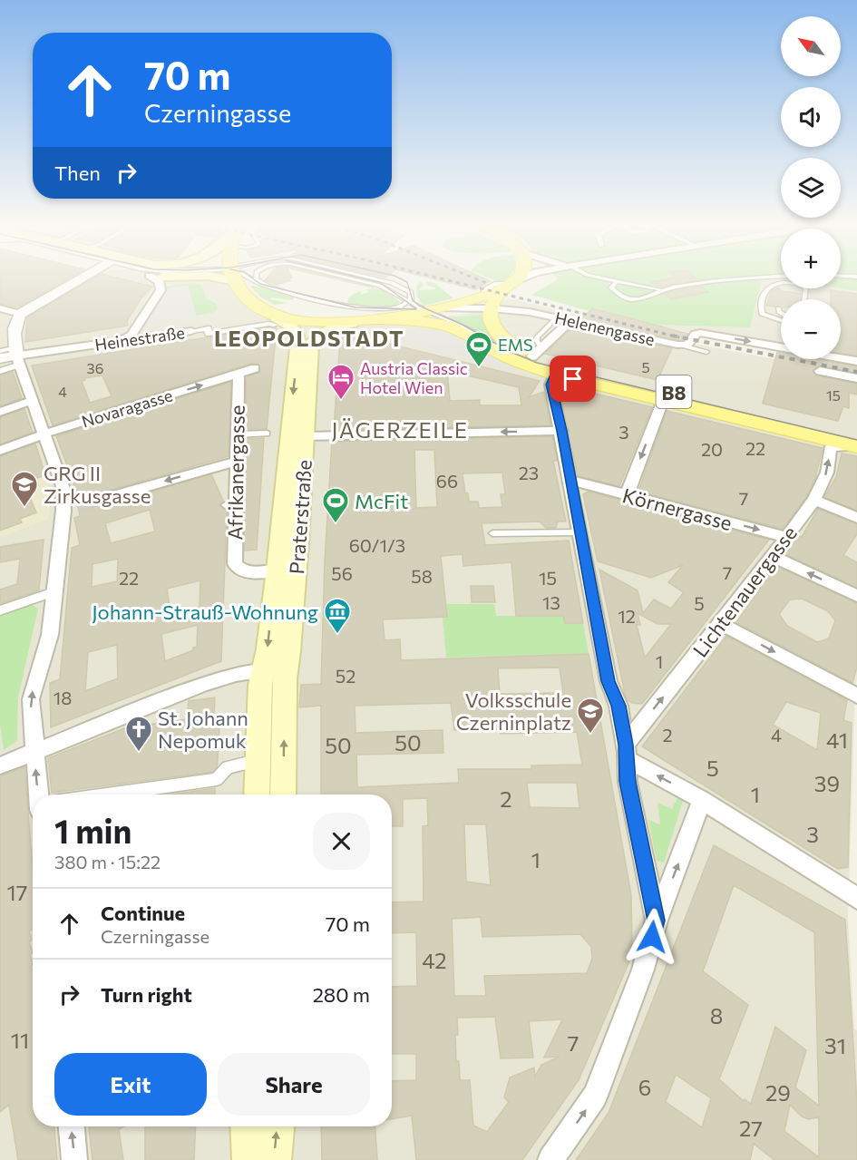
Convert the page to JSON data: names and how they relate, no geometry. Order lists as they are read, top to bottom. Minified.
{"streets":{"main road":["B8","Praterstraße"],"street":["Helenengasse","Heinestraße","Novaragasse","Afrikanergasse","Körnergasse","Lichtenauergasse"]},"crossings":[["Helenengasse","B8"],["Heinestraße","B8"],["Heinestraße","Praterstraße"],["B8","Praterstraße"],["B8","Lichtenauergasse"],["Novaragasse","Afrikanergasse"],["Afrikanergasse","Praterstraße"],["Körnergasse","Lichtenauergasse"]],"one_way":["Lichtenauergasse"],"districts":["LEOPOLDSTADT","JÄGERZEILE"],"places":{"sports":["EMS","McFit"],"hotel":["Austria Classic Hotel Wien"],"school or university":["GRG II Zirkusgasse","Volksschule Czerninplatz"],"museum":["Johann-Strauß-Wohnung"],"church":["St. Johann Nepomuk"]},"house_numbers":["5","36","4","15","3","22","20","23","66","7","60/1/3","7","56","58","22","15","13","5","12","1","52","18","2","4","41","50","50","5","39","1","2","3","1","17","42","8","11","7","31","6","29","27"],"north":"top left","page":{"map_buttons":["+","−"],"turn":["70 m","Czerningasse"],"then":"Then","heading":["1 min","380 m · 15:22"],"list":[{"name":"Continue","note":"Czerningasse","value":"70 m"},{"name":"Turn right","value":"280 m"}],"buttons":["Exit","Share"]}}
